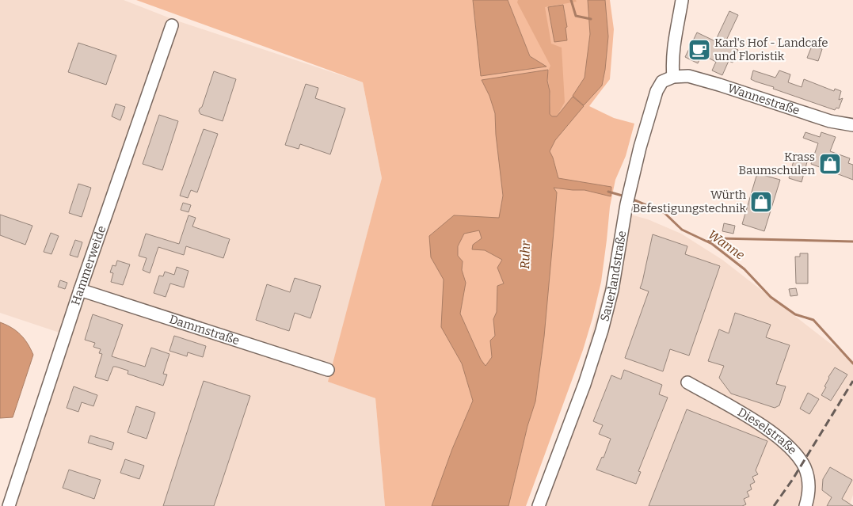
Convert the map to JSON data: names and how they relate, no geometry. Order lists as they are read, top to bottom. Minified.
{"streets":{"street":["Wannestraße","Hammerweide","Sauerlandstraße","Dammstraße","Dieselstraße"]},"crossings":[["Wannestraße","Sauerlandstraße"],["Hammerweide","Dammstraße"]],"water":["Wanne","Ruhr"],"places":{"cafe":["Karl's Hof - Landcafe und Floristik"],"shop":["Krass Baumschulen","Würth Befestigungstechnik"]}}
